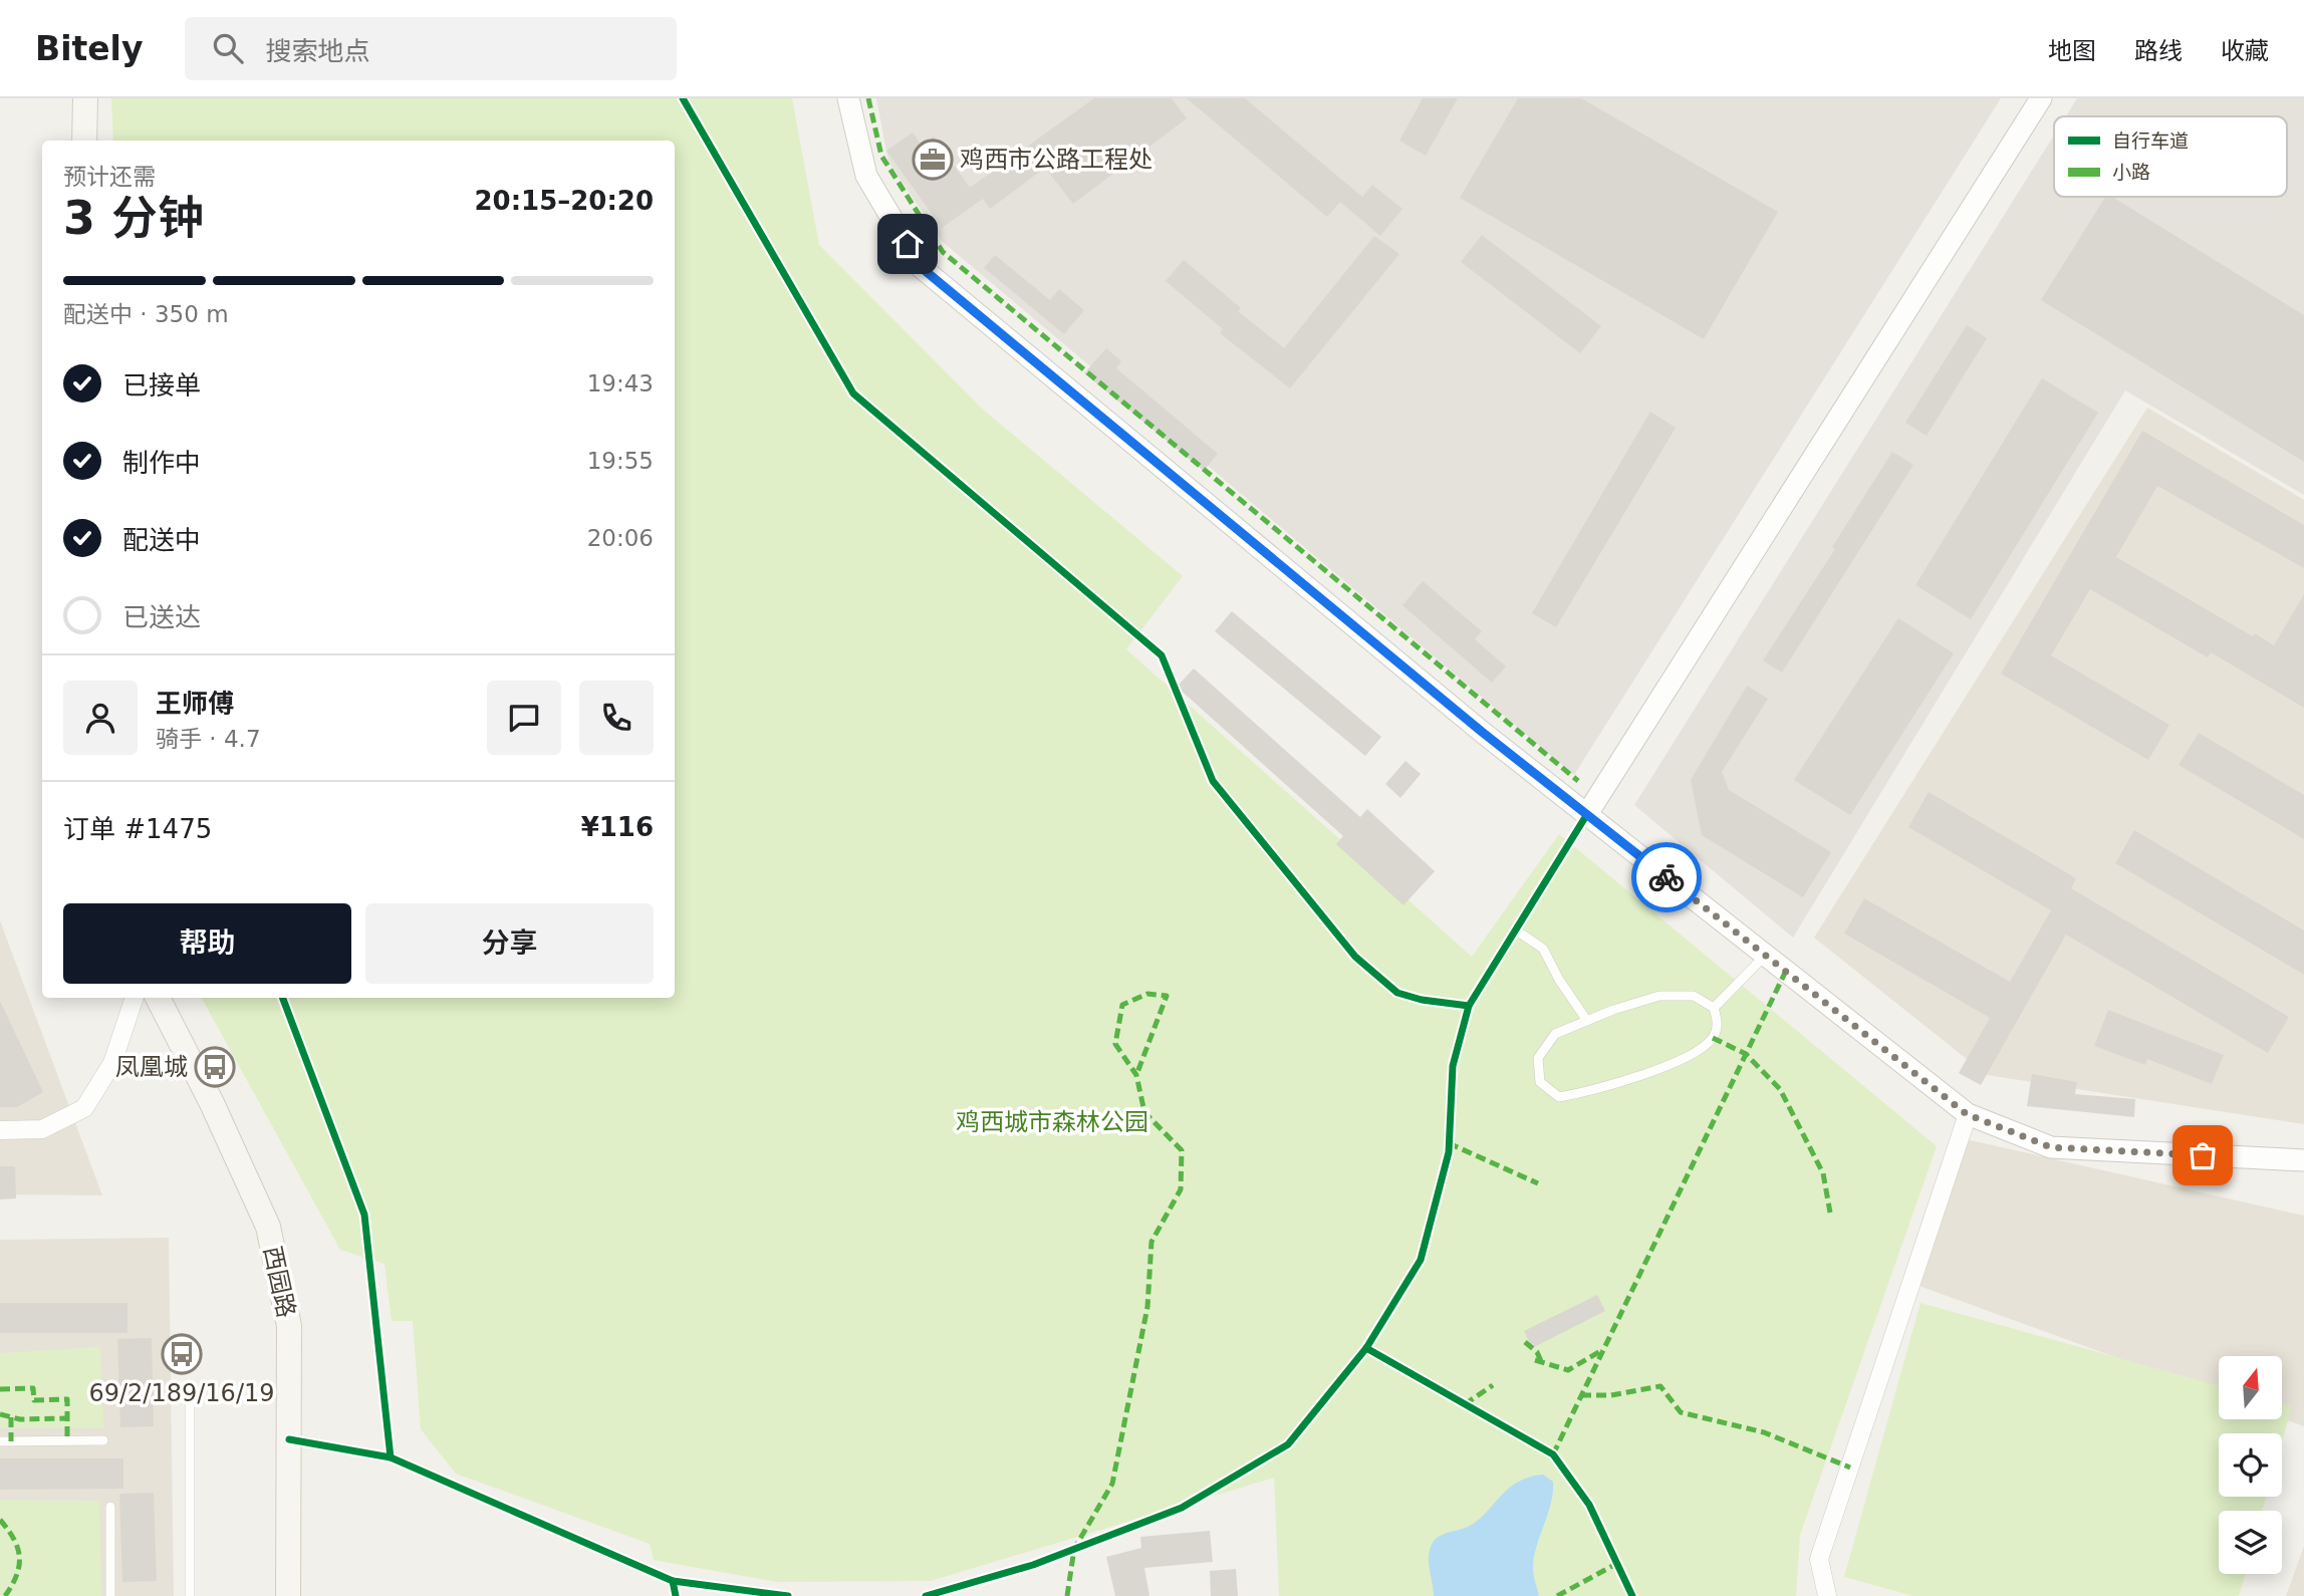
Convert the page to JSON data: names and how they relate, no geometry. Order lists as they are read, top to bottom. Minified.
{"streets":{"main road":["西园路"]},"parks":["鸡西城市森林公园"],"places":{"office":["鸡西市公路工程处"],"bus stop":["凤凰城","69/2/189/16/19"]},"legend":["自行车道","小路"],"north":"top","page":{"header":"Bitely","search":"搜索地点","nav":["地图","路线","收藏"],"heading":["3 分钟","预计还需","20:15–20:20"],"panel":["王师傅","骑手 · 4.7","订单 #1475","¥116"],"bar":"配送中 · 350 m","list":[["已接单","19:43"],["制作中","19:55"],["配送中","20:06"],"已送达"],"buttons":["帮助","分享"]}}
